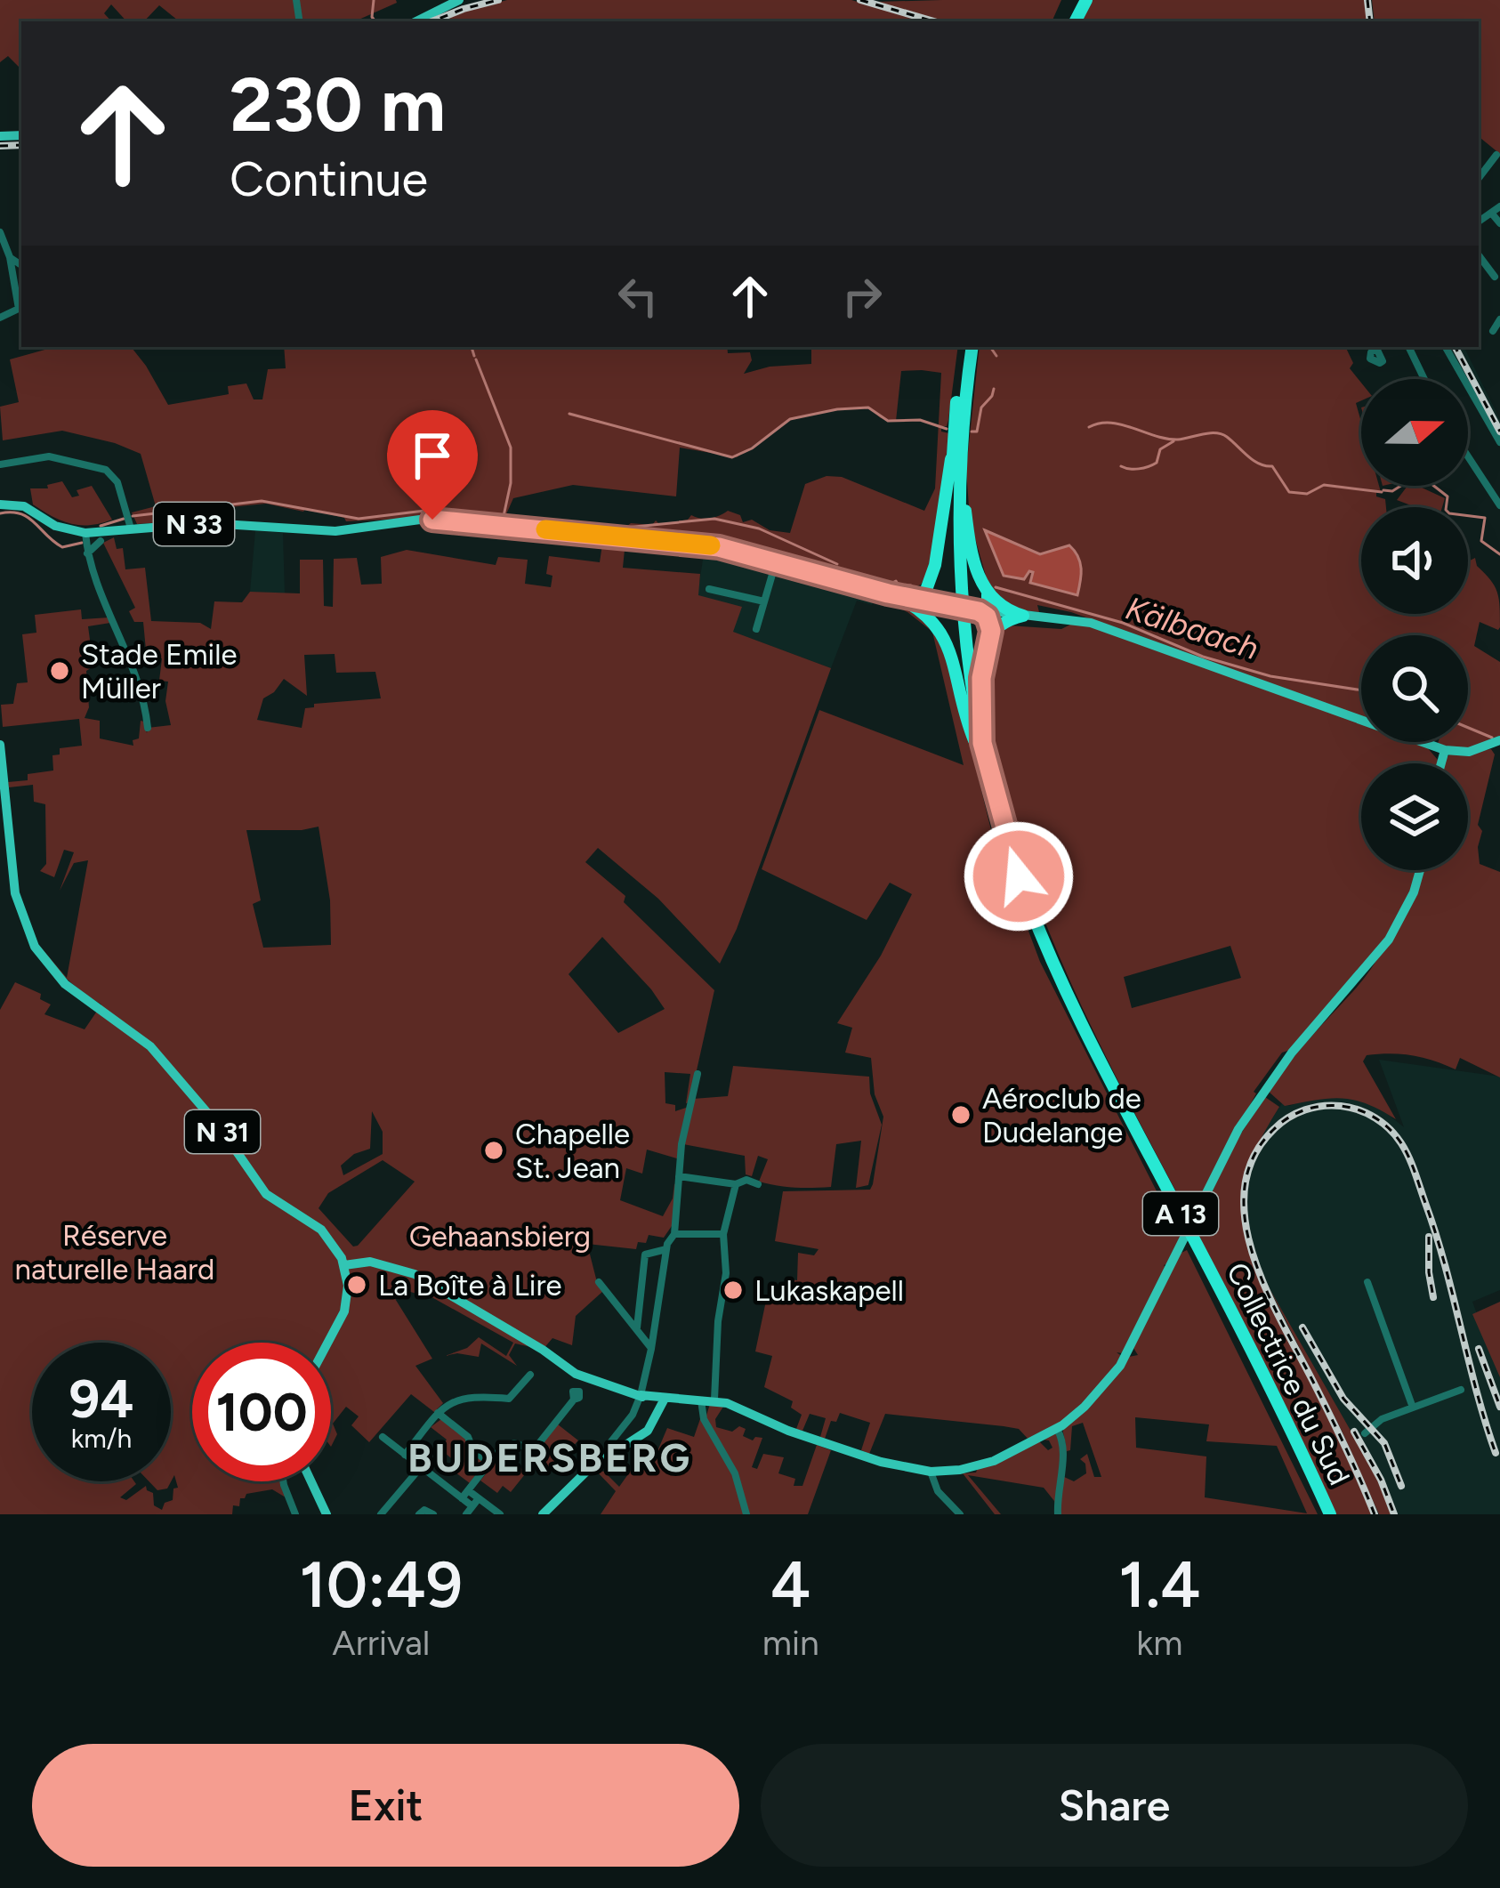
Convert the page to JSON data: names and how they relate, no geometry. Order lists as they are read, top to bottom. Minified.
{"streets":{"highway":["A 13","Collectrice du Sud"],"main road":["N 33","N 31"]},"crossings":[["A 13","Collectrice du Sud"]],"districts":["BUDERSBERG"],"water":["Kälbaach"],"parks":["Réserve naturelle Haard","Gehaansbierg"],"places":["Stade Emile Müller","Aéroclub de Dudelange","Chapelle St. Jean","La Boîte à Lire","Lukaskapell"],"north":"right","page":{"turn":["230 m","Continue"],"speed":"94 km/h","limit":"100","eta":["10:49","Arrival","4","min","1.4","km"],"buttons":["Exit","Share"]}}
